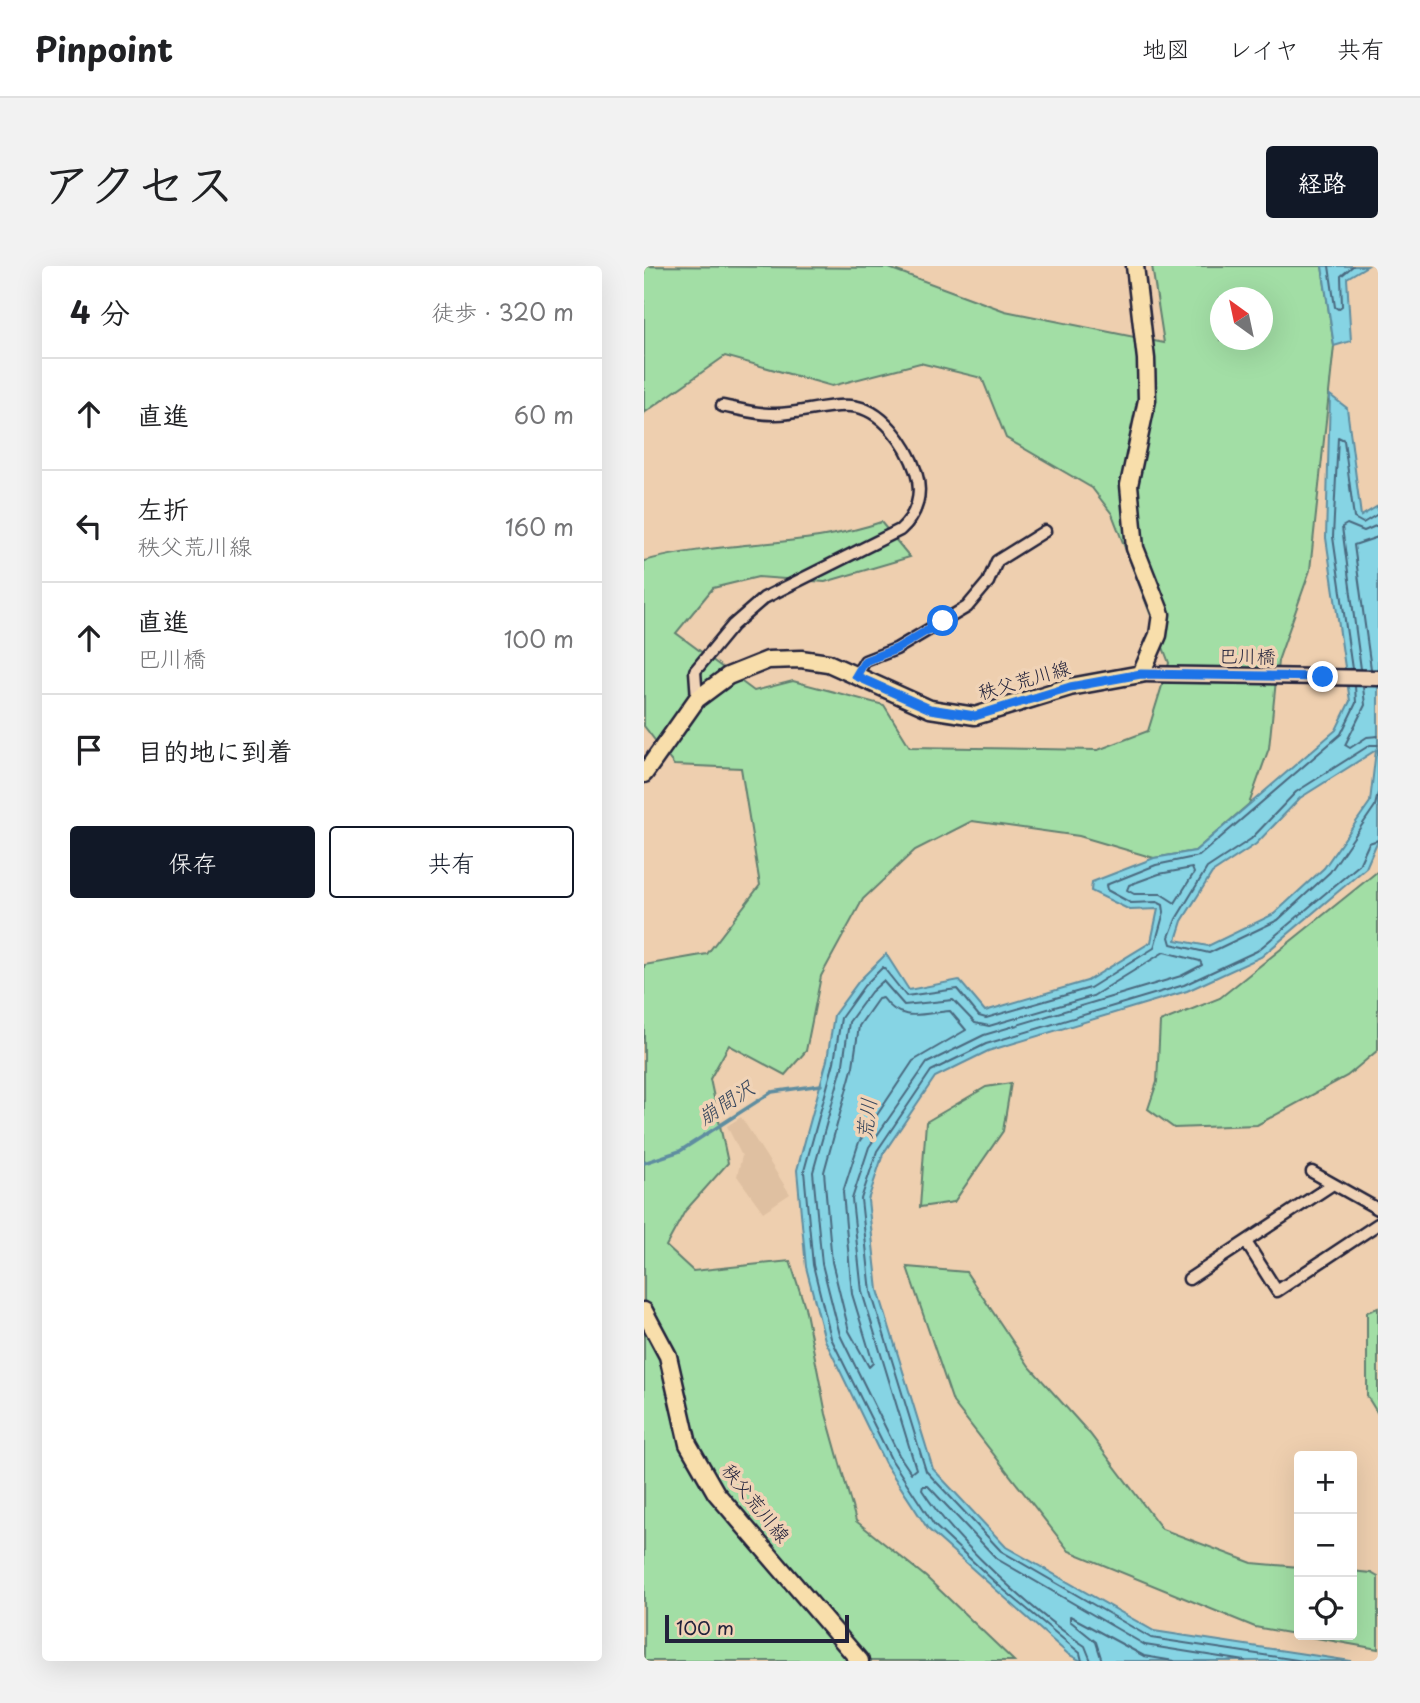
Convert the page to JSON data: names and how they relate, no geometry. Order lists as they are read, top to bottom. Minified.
{"streets":{"main road":["巴川橋","秩父荒川線"]},"crossings":[["巴川橋","秩父荒川線"]],"water":["崩間沢","荒川"],"scale_bar":"100 m","north":"top left","page":{"header":"Pinpoint","nav":["地図","レイヤ","共有"],"title":"アクセス","buttons":["経路",["保存","共有"]],"heading":["4 分","徒歩 · 320 m"],"list":[["直進","60 m"],["左折","秩父荒川線","160 m"],["直進","巴川橋","100 m"],"目的地に到着"],"map_buttons":["+","−"],"scale":"100 m"}}
